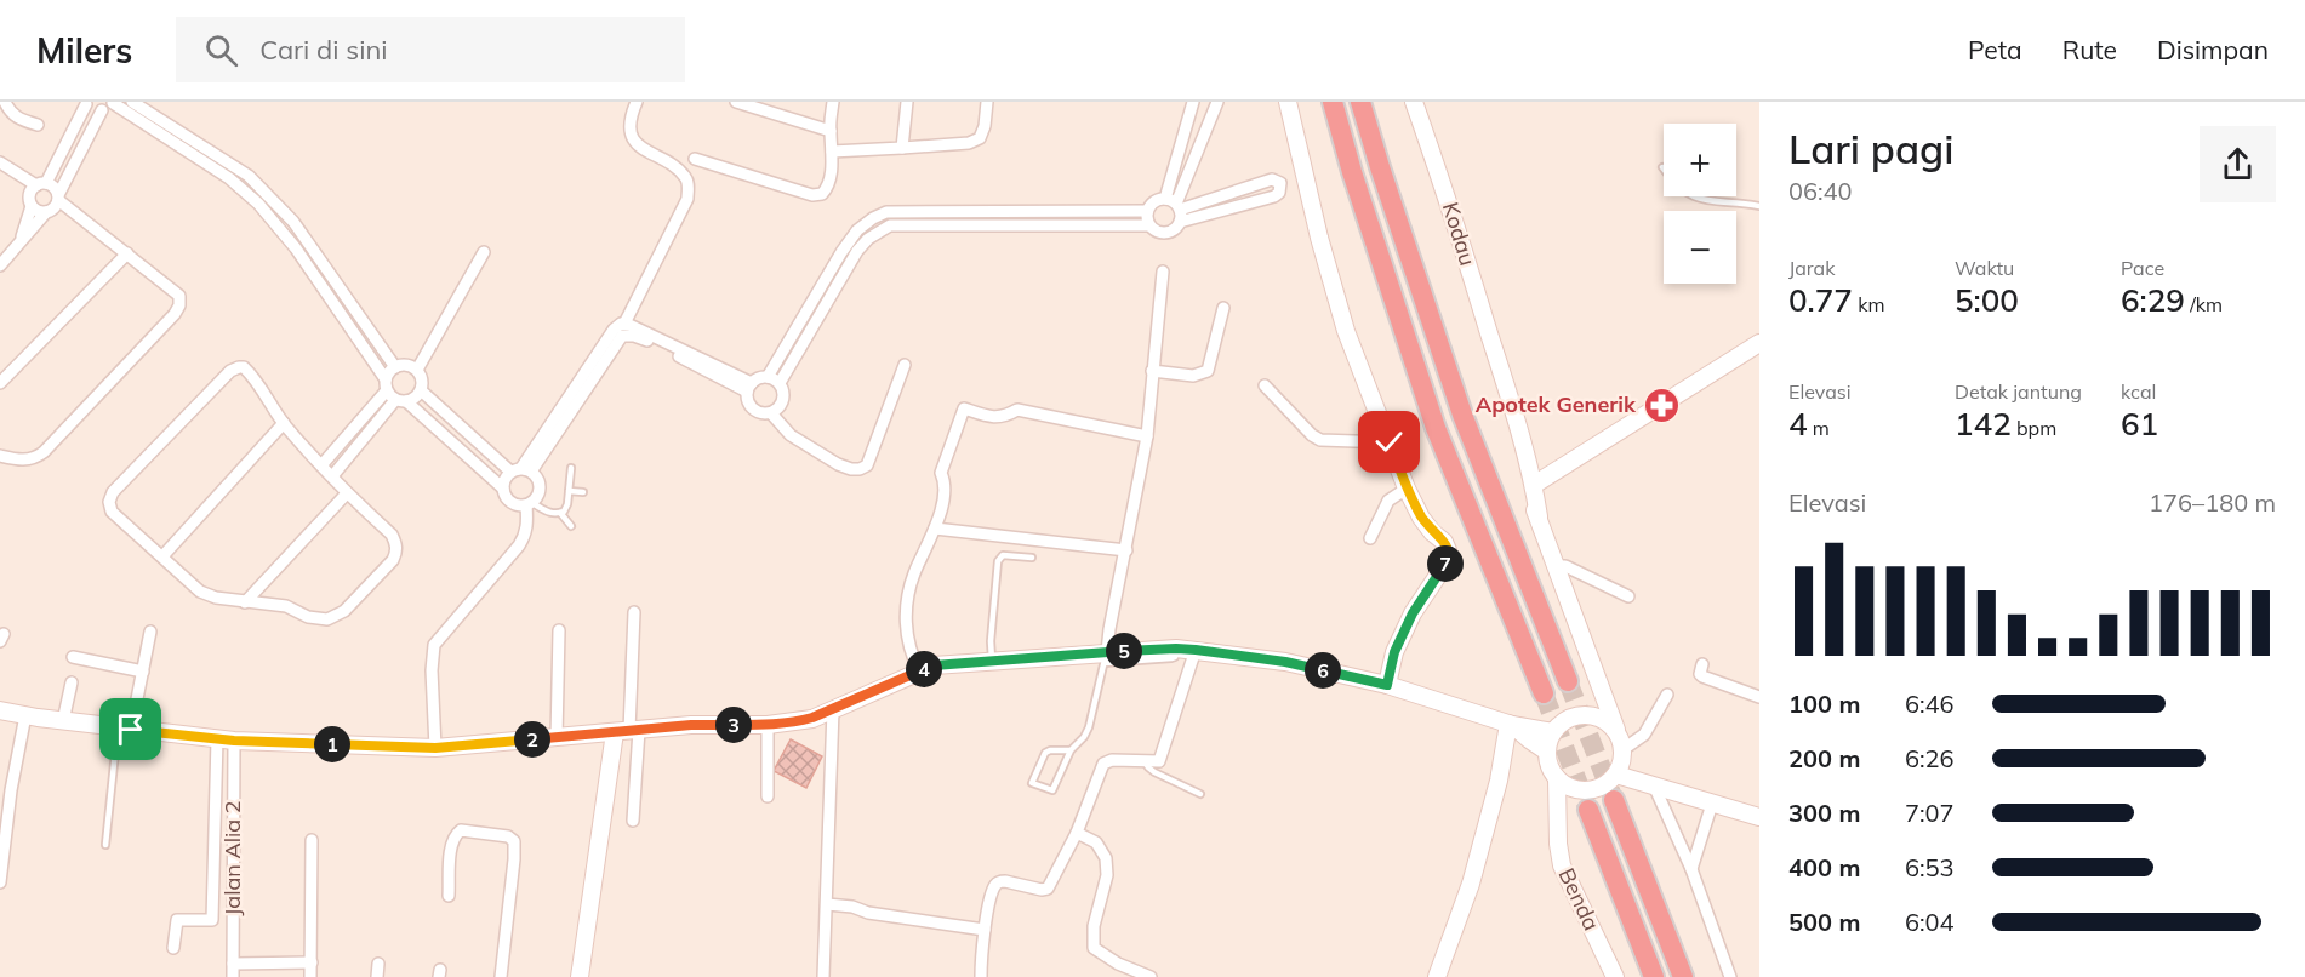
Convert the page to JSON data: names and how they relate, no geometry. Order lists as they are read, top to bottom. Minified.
{"streets":{"street":["Kodau","Jalan Alia 2","Benda"]},"crossings":[["Kodau","Benda"]],"places":{"pharmacy":["Apotek Generik"]},"page":{"header":"Milers","search":"Cari di sini","nav":["Peta","Rute","Disimpan"],"heading":["Lari pagi","06:40"],"map_buttons":["+","−"],"stats":[["Jarak","0.77 km"],["Waktu","5:00"],["Pace","6:29 /km"],["Elevasi","4 m"],["Detak jantung","142 bpm"],["kcal","61"]],"chart":["Elevasi","176–180 m"],"pins":["7","5","4","6","3","2","1"],"list":[{"name":"100 m","note":"6:46"},{"name":"200 m","note":"6:26"},{"name":"300 m","note":"7:07"},{"name":"400 m","note":"6:53"},{"name":"500 m","note":"6:04"}]}}
